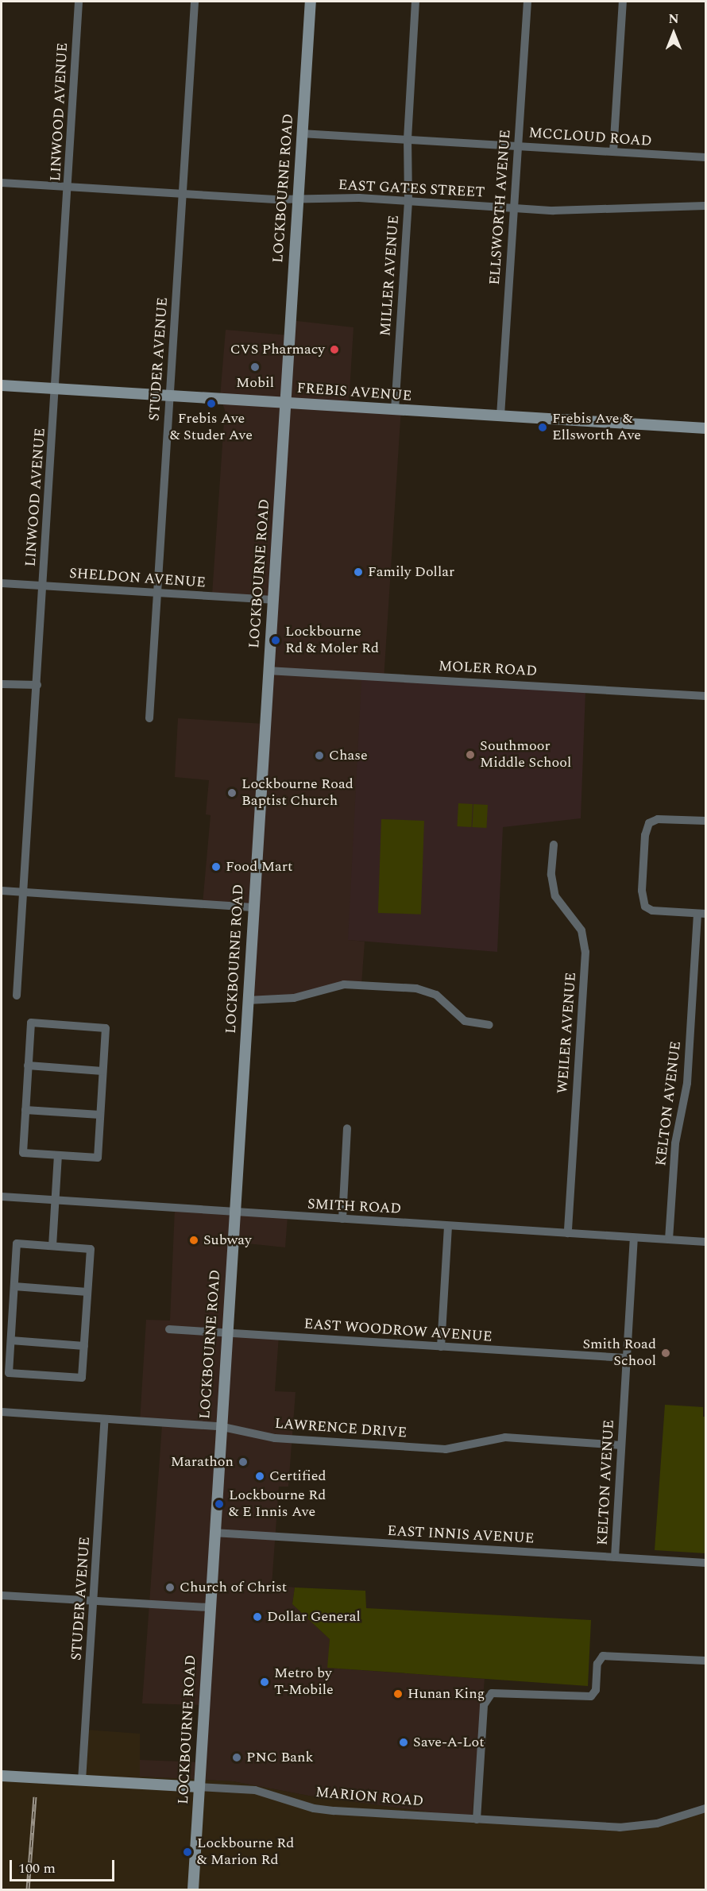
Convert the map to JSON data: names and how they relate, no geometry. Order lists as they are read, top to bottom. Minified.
{"streets":{"main road":["LOCKBOURNE ROAD","FREBIS AVENUE","MARION ROAD"],"street":["LINWOOD AVENUE","MCCLOUD ROAD","EAST GATES STREET","ELLSWORTH AVENUE","MILLER AVENUE","STUDER AVENUE","SHELDON AVENUE","MOLER ROAD","WEILER AVENUE","KELTON AVENUE","SMITH ROAD","EAST WOODROW AVENUE","LAWRENCE DRIVE","EAST INNIS AVENUE"]},"crossings":[["LINWOOD AVENUE","EAST GATES STREET"],["LINWOOD AVENUE","FREBIS AVENUE"],["LINWOOD AVENUE","SHELDON AVENUE"],["MCCLOUD ROAD","LOCKBOURNE ROAD"],["MCCLOUD ROAD","ELLSWORTH AVENUE"],["MCCLOUD ROAD","MILLER AVENUE"],["LOCKBOURNE ROAD","EAST GATES STREET"],["LOCKBOURNE ROAD","FREBIS AVENUE"],["LOCKBOURNE ROAD","SHELDON AVENUE"],["LOCKBOURNE ROAD","MOLER ROAD"],["LOCKBOURNE ROAD","SMITH ROAD"],["LOCKBOURNE ROAD","EAST WOODROW AVENUE"],["LOCKBOURNE ROAD","LAWRENCE DRIVE"],["LOCKBOURNE ROAD","EAST INNIS AVENUE"],["LOCKBOURNE ROAD","MARION ROAD"],["EAST GATES STREET","ELLSWORTH AVENUE"],["EAST GATES STREET","MILLER AVENUE"],["EAST GATES STREET","STUDER AVENUE"],["ELLSWORTH AVENUE","FREBIS AVENUE"],["MILLER AVENUE","FREBIS AVENUE"],["STUDER AVENUE","FREBIS AVENUE"],["STUDER AVENUE","SHELDON AVENUE"],["STUDER AVENUE","LAWRENCE DRIVE"],["STUDER AVENUE","MARION ROAD"],["WEILER AVENUE","SMITH ROAD"],["KELTON AVENUE","SMITH ROAD"],["KELTON AVENUE","EAST WOODROW AVENUE"],["KELTON AVENUE","LAWRENCE DRIVE"],["KELTON AVENUE","EAST INNIS AVENUE"]],"places":["CVS Pharmacy","Mobil","Frebis Ave & Studer Ave","Frebis Ave & Ellsworth Ave","Family Dollar","Lockbourne Rd & Moler Rd","Southmoor Middle School","Chase","Lockbourne Road Baptist Church","Food Mart","Subway","Smith Road School","Marathon","Certified","Lockbourne Rd & E Innis Ave","Church of Christ","Dollar General","Metro by T-Mobile","Hunan King","Save-A-Lot","PNC Bank","Lockbourne Rd & Marion Rd"],"scale_bar":"100 m","north":"top"}
